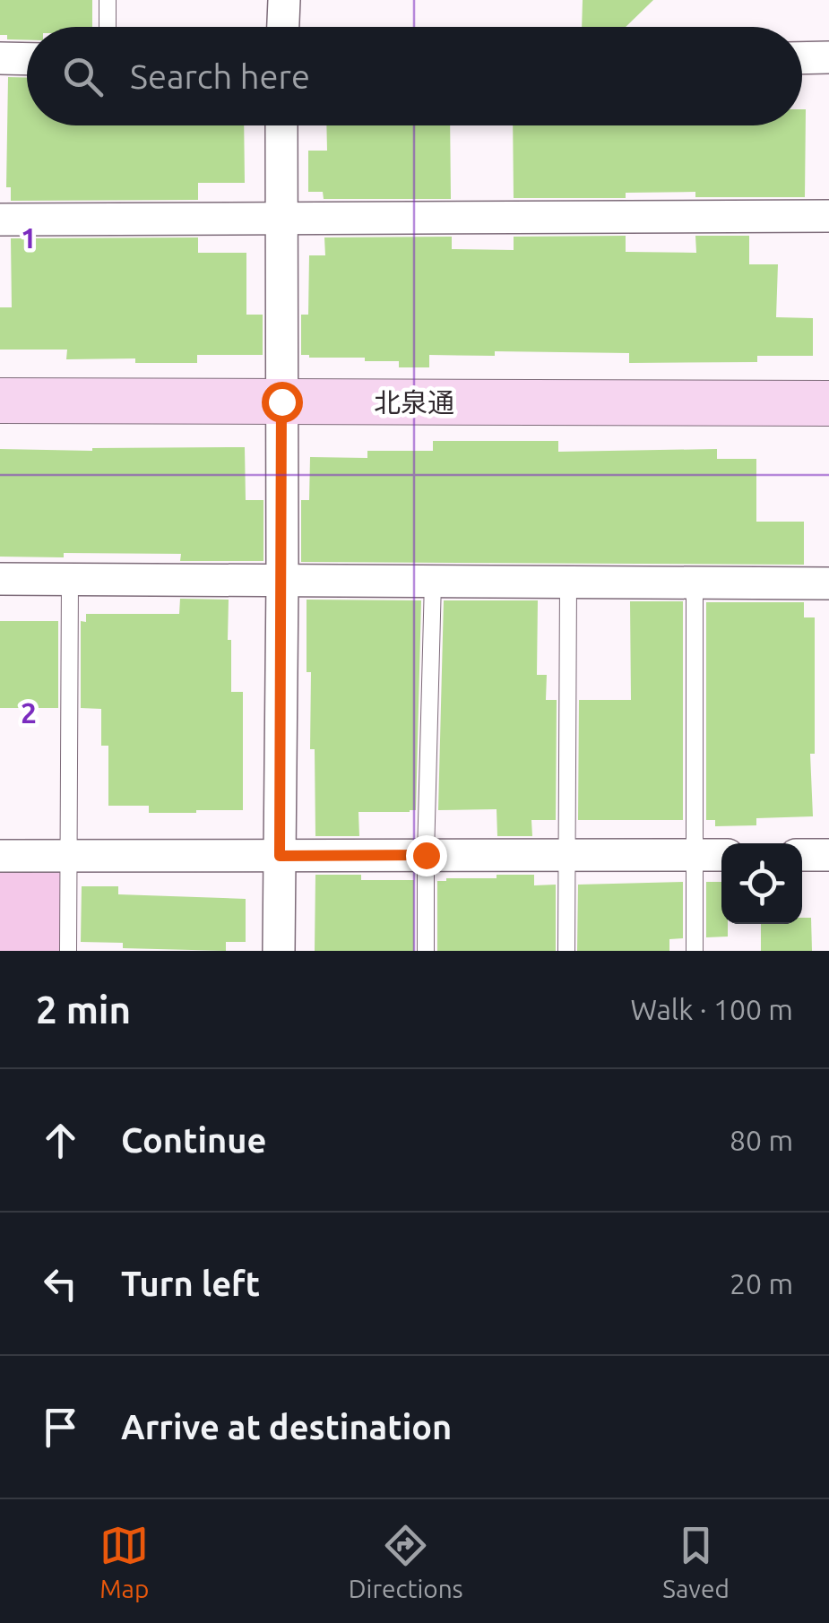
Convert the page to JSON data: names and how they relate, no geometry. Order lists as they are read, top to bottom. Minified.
{"streets":{"street":["北泉通"]},"page":{"search":"Search here","heading":["2 min","Walk · 100 m"],"list":[["Continue","80 m"],["Turn left","20 m"],"Arrive at destination"],"nav":["Map","Directions","Saved"]},"grid":{"rows":["1","2"]}}
